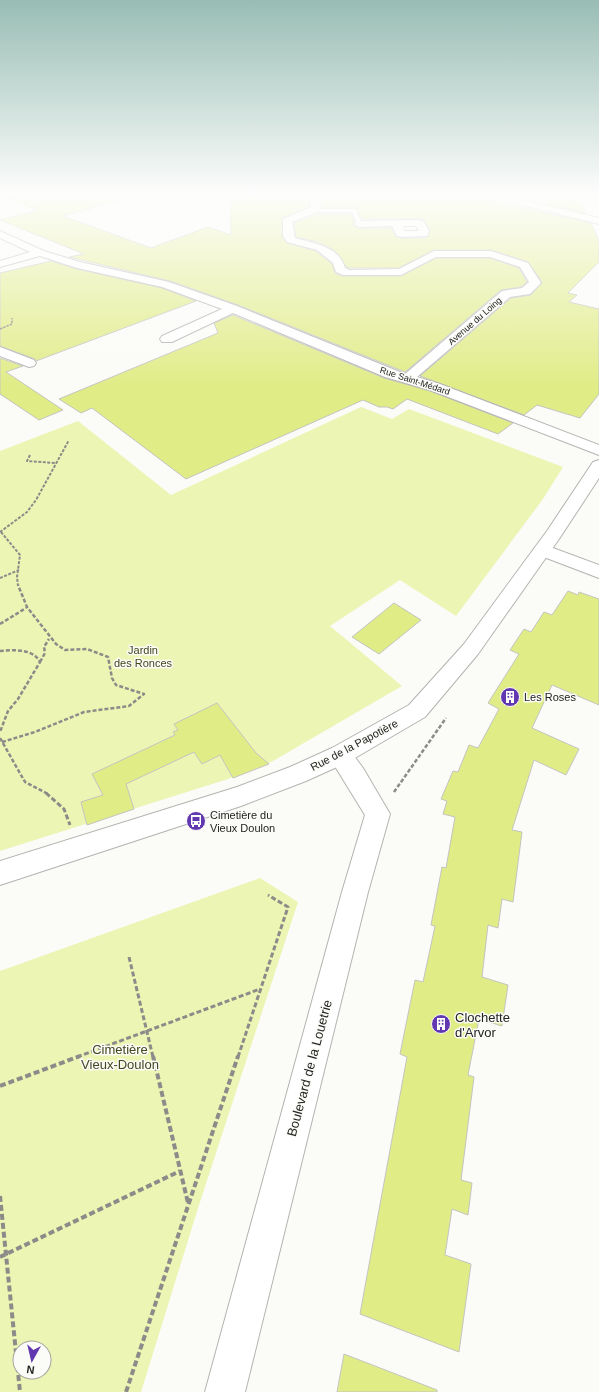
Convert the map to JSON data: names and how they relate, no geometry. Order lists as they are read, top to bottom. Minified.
{"streets":{"street":["Avenue du Loing","Rue Saint-Médard","Rue de la Papotière","Boulevard de la Louetrie"]},"crossings":[["Avenue du Loing","Rue Saint-Médard"],["Rue de la Papotière","Boulevard de la Louetrie"]],"parks":["Jardin des Ronces","Cimetière Vieux-Doulon"],"places":{"building":["Les Roses","Clochette d'Arvor"],"bus stop":["Cimetière du Vieux Doulon"]},"north":"bottom"}
